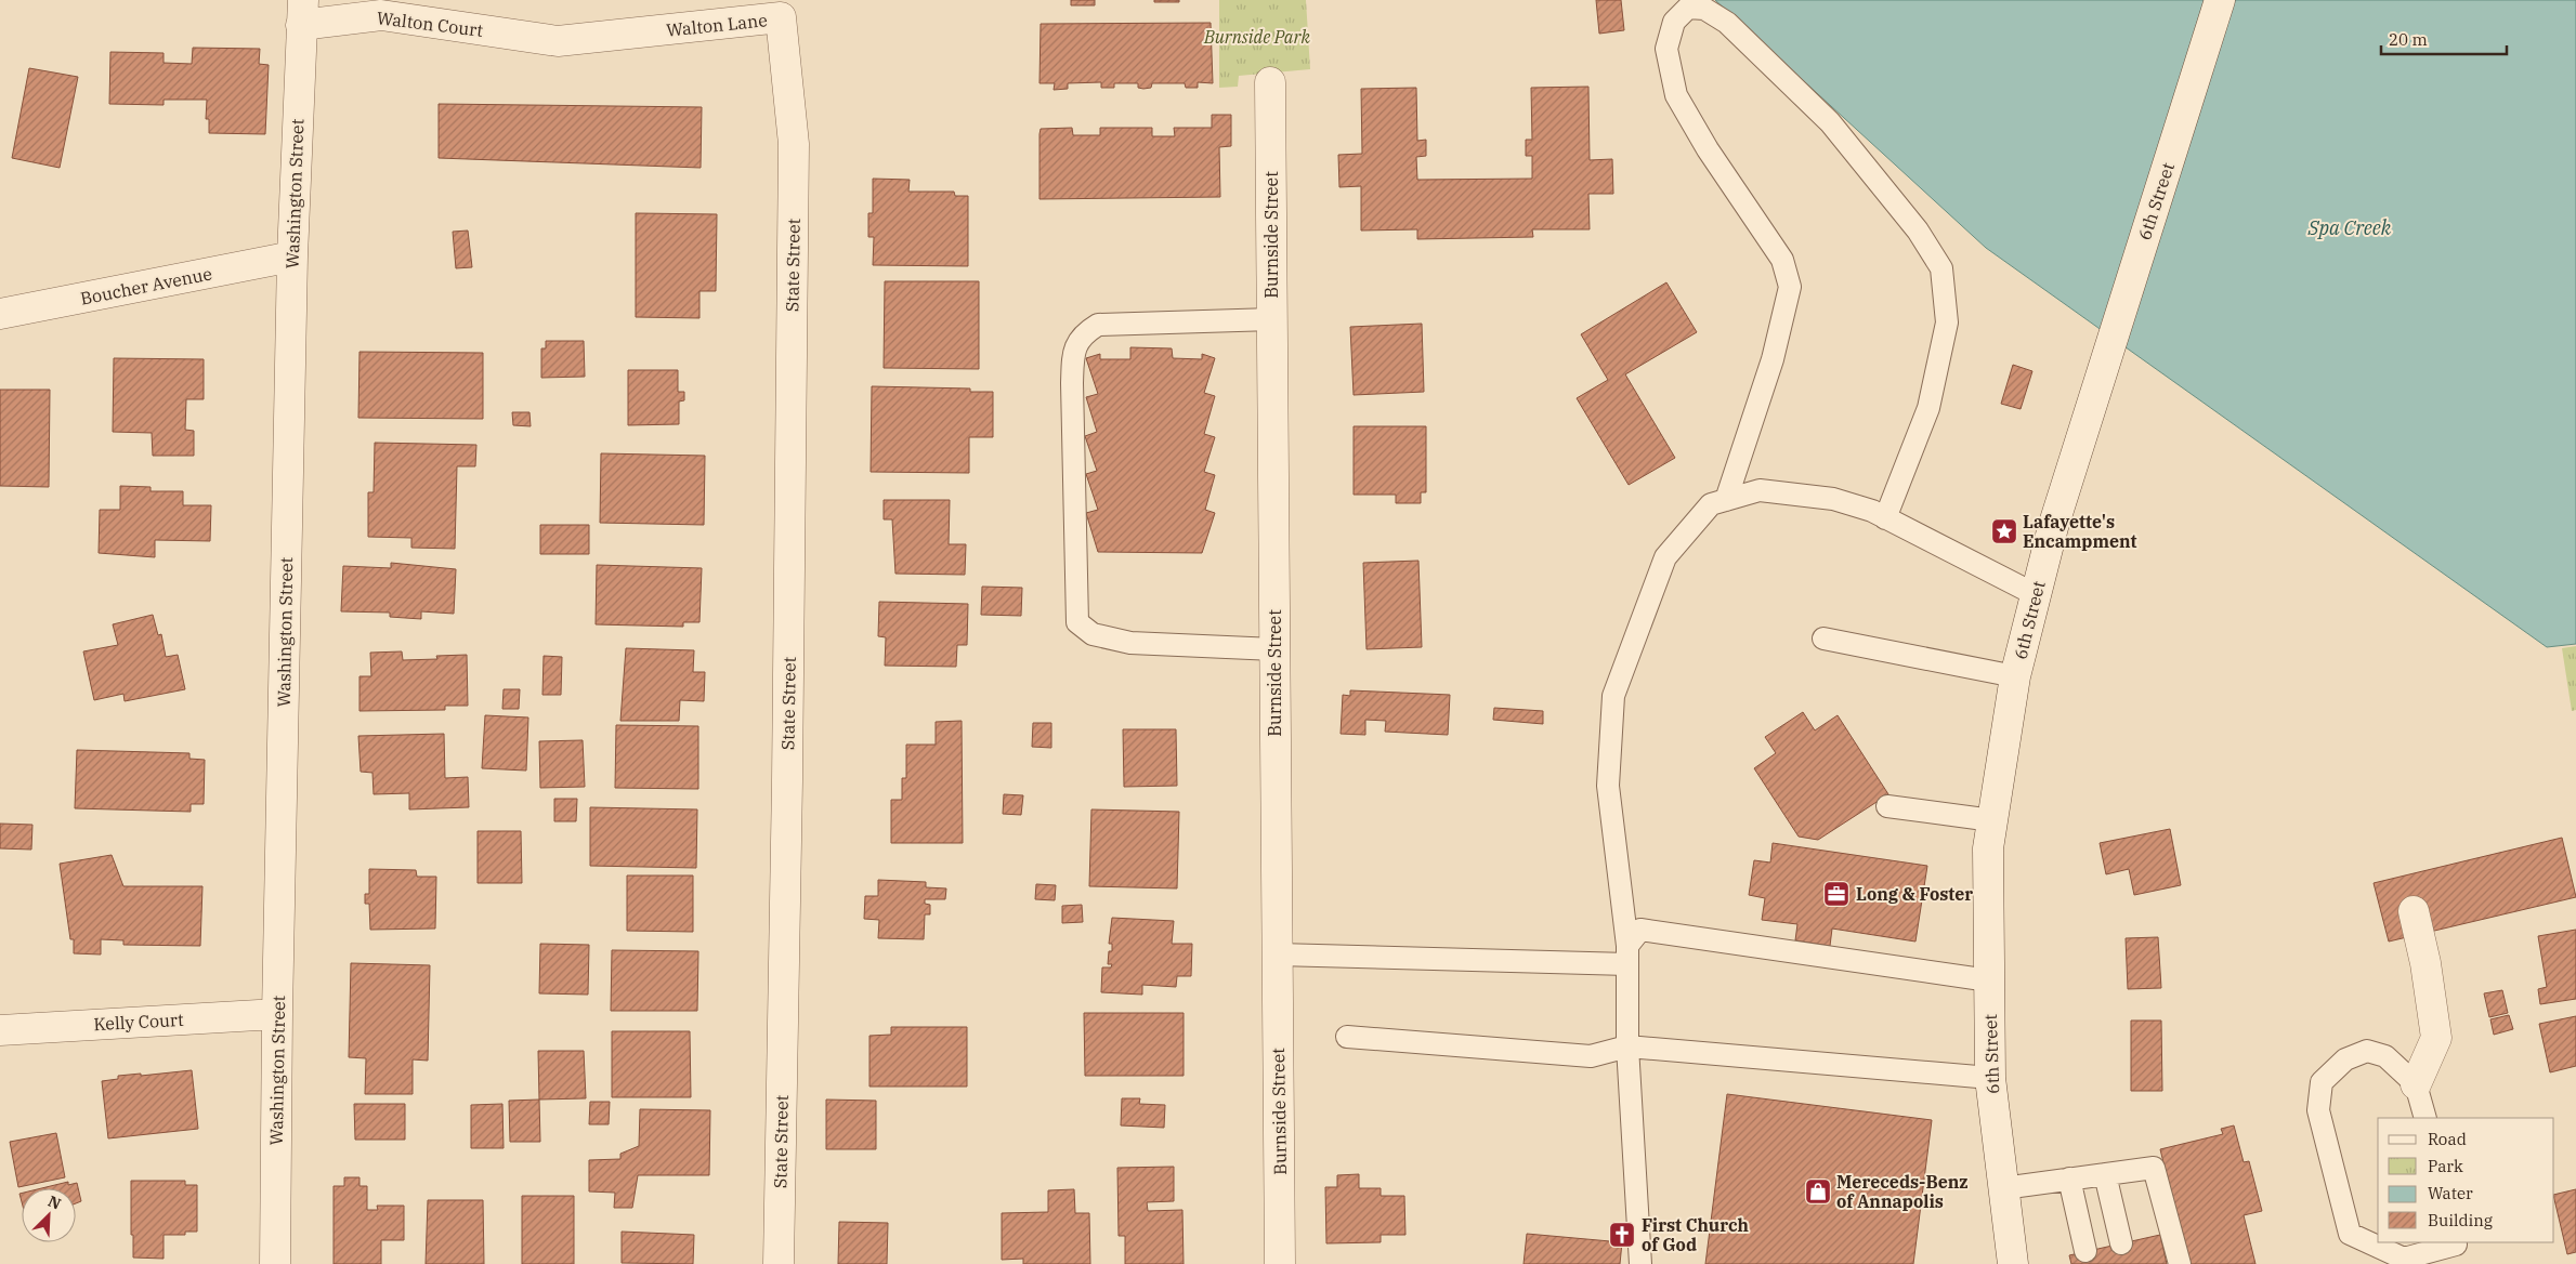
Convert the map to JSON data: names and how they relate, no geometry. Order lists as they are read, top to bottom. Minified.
{"streets":{"street":["Walton Court","Walton Lane","Washington Street","6th Street","Burnside Street","State Street","Boucher Avenue","Kelly Court"]},"crossings":[["Walton Court","Walton Lane"],["Walton Court","Washington Street"],["Walton Lane","State Street"],["Washington Street","Boucher Avenue"],["Washington Street","Kelly Court"]],"water":["Spa Creek"],"parks":["Burnside Park"],"places":{"place":["Lafayette's Encampment"],"office":["Long & Foster"],"shop":["Mereceds-Benz of Annapolis"],"church":["First Church of God"]},"legend":["Road","Park","Water","Building"],"scale_bar":"20 m","north":"top right"}
